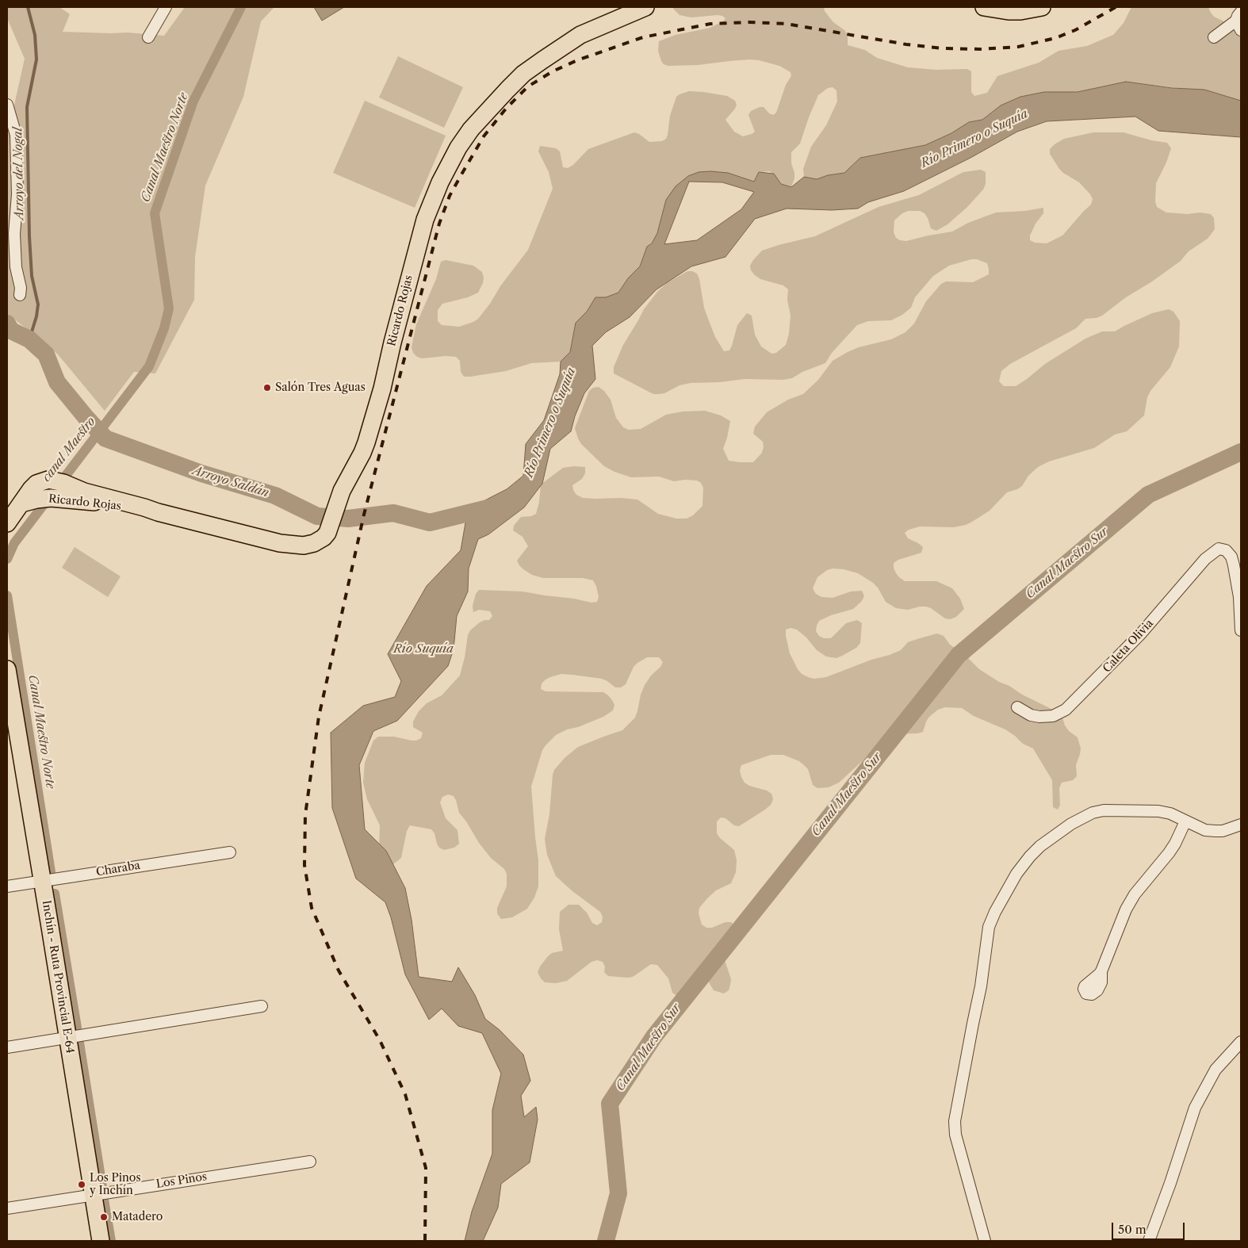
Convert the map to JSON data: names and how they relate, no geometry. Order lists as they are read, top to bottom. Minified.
{"streets":{"main road":["Ricardo Rojas","Inchín - Ruta Provincial E-64"],"street":["Caleta Olivia","Charaba","Los Pinos"]},"crossings":[["Charaba","Inchín - Ruta Provincial E-64"],["Inchín - Ruta Provincial E-64","Los Pinos"]],"water":["Río Primero o Suquía","Canal Maestro Norte","Arroyo del Nogal","canal Maestro","Arroyo Saldán","Canal Maestro Sur","Río Suquía"],"places":["Salón Tres Aguas","Los Pinos y Inchín","Matadero"],"scale_bar":"50 m"}
